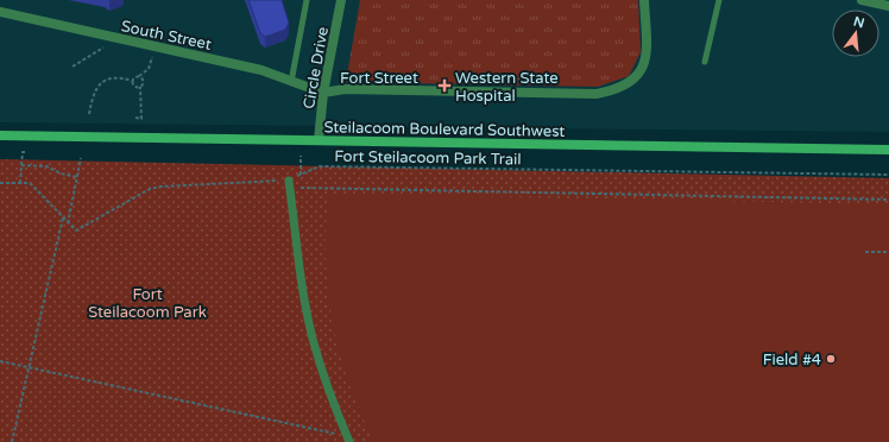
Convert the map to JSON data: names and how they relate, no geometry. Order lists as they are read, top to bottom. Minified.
{"streets":{"main road":["Steilacoom Boulevard Southwest"],"street":["South Street","Circle Drive","Fort Street"],"path":["Fort Steilacoom Park Trail"]},"crossings":[["South Street","Circle Drive"],["South Street","Fort Street"],["Circle Drive","Fort Street"],["Circle Drive","Steilacoom Boulevard Southwest"]],"parks":["Fort Steilacoom Park"],"places":{"health":["Western State Hospital"],"other":["Field #4"]},"north":"top"}
